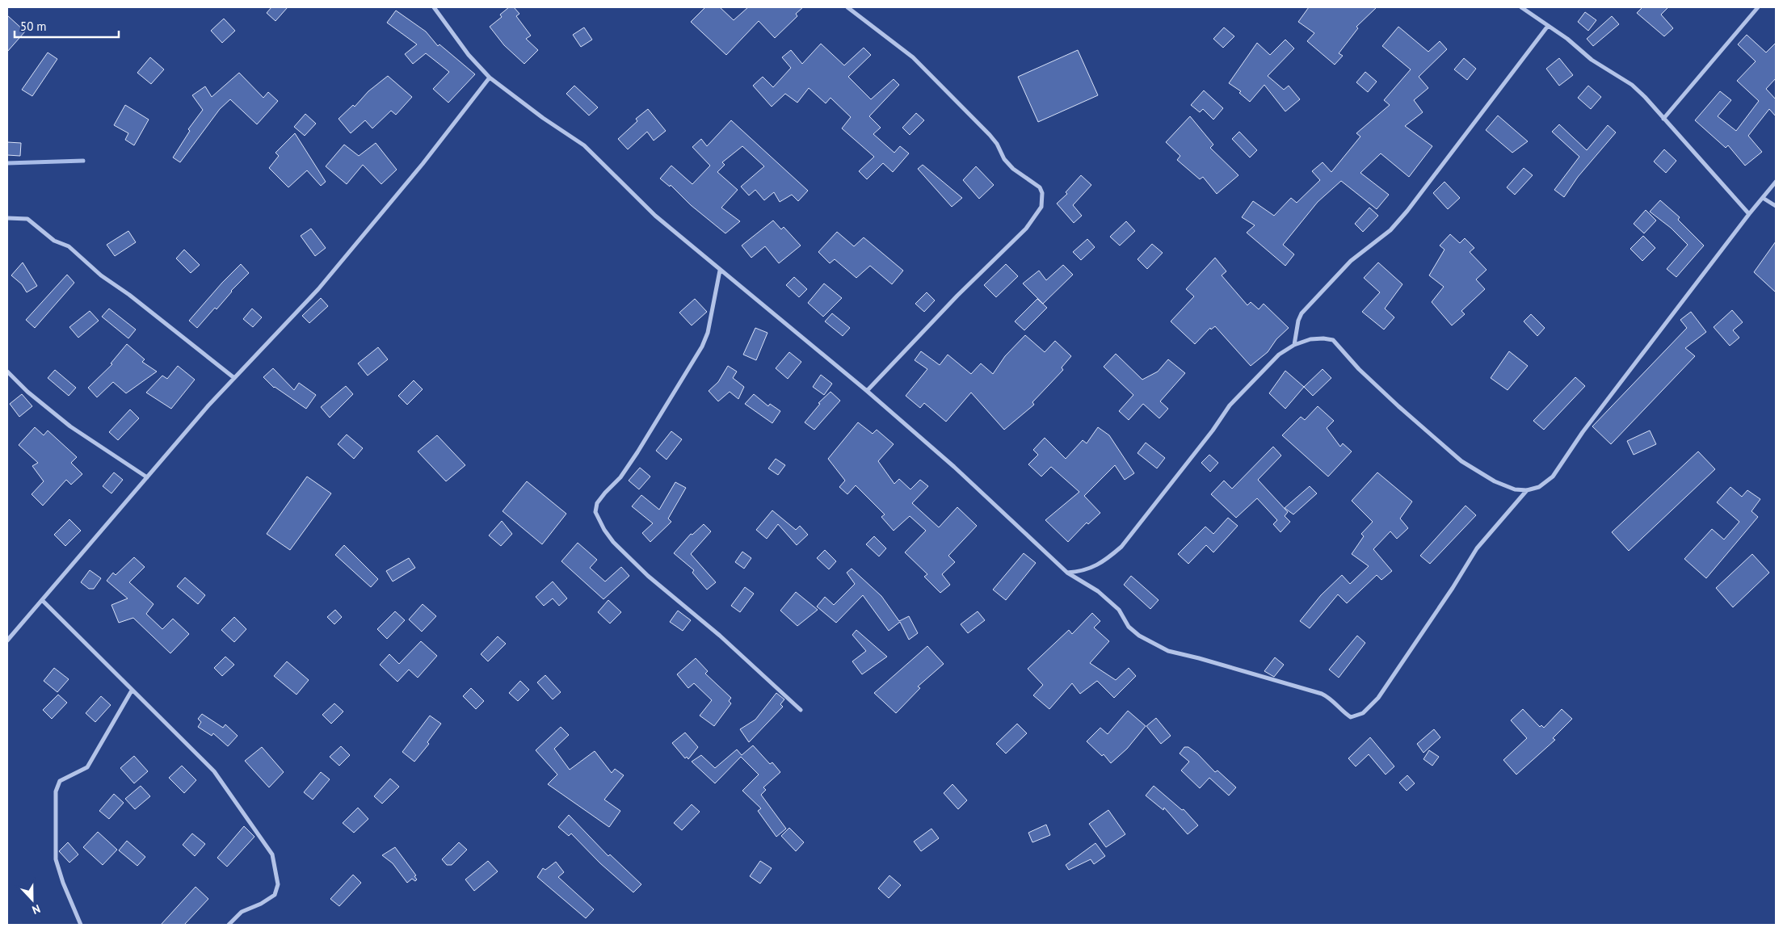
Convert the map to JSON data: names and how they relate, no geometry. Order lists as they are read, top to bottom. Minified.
{"scale_bar":"50 m","north":"bottom"}
